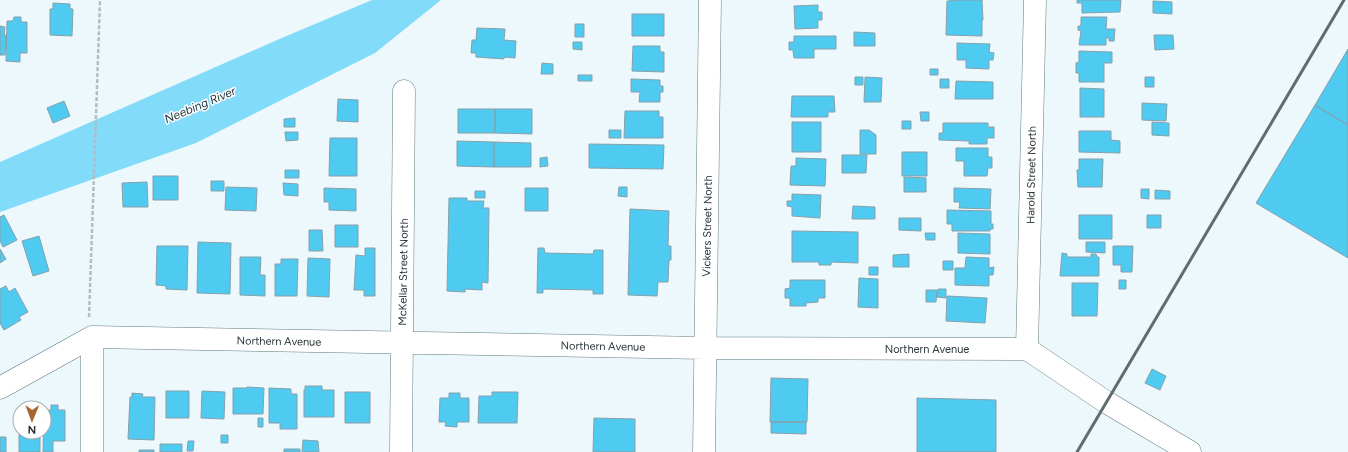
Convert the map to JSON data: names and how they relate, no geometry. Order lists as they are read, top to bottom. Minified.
{"streets":{"street":["Harold Street North","Vickers Street North","McKellar Street North","Northern Avenue"]},"crossings":[["Harold Street North","Northern Avenue"],["Vickers Street North","Northern Avenue"],["McKellar Street North","Northern Avenue"]],"water":["Neebing River"],"north":"bottom"}
